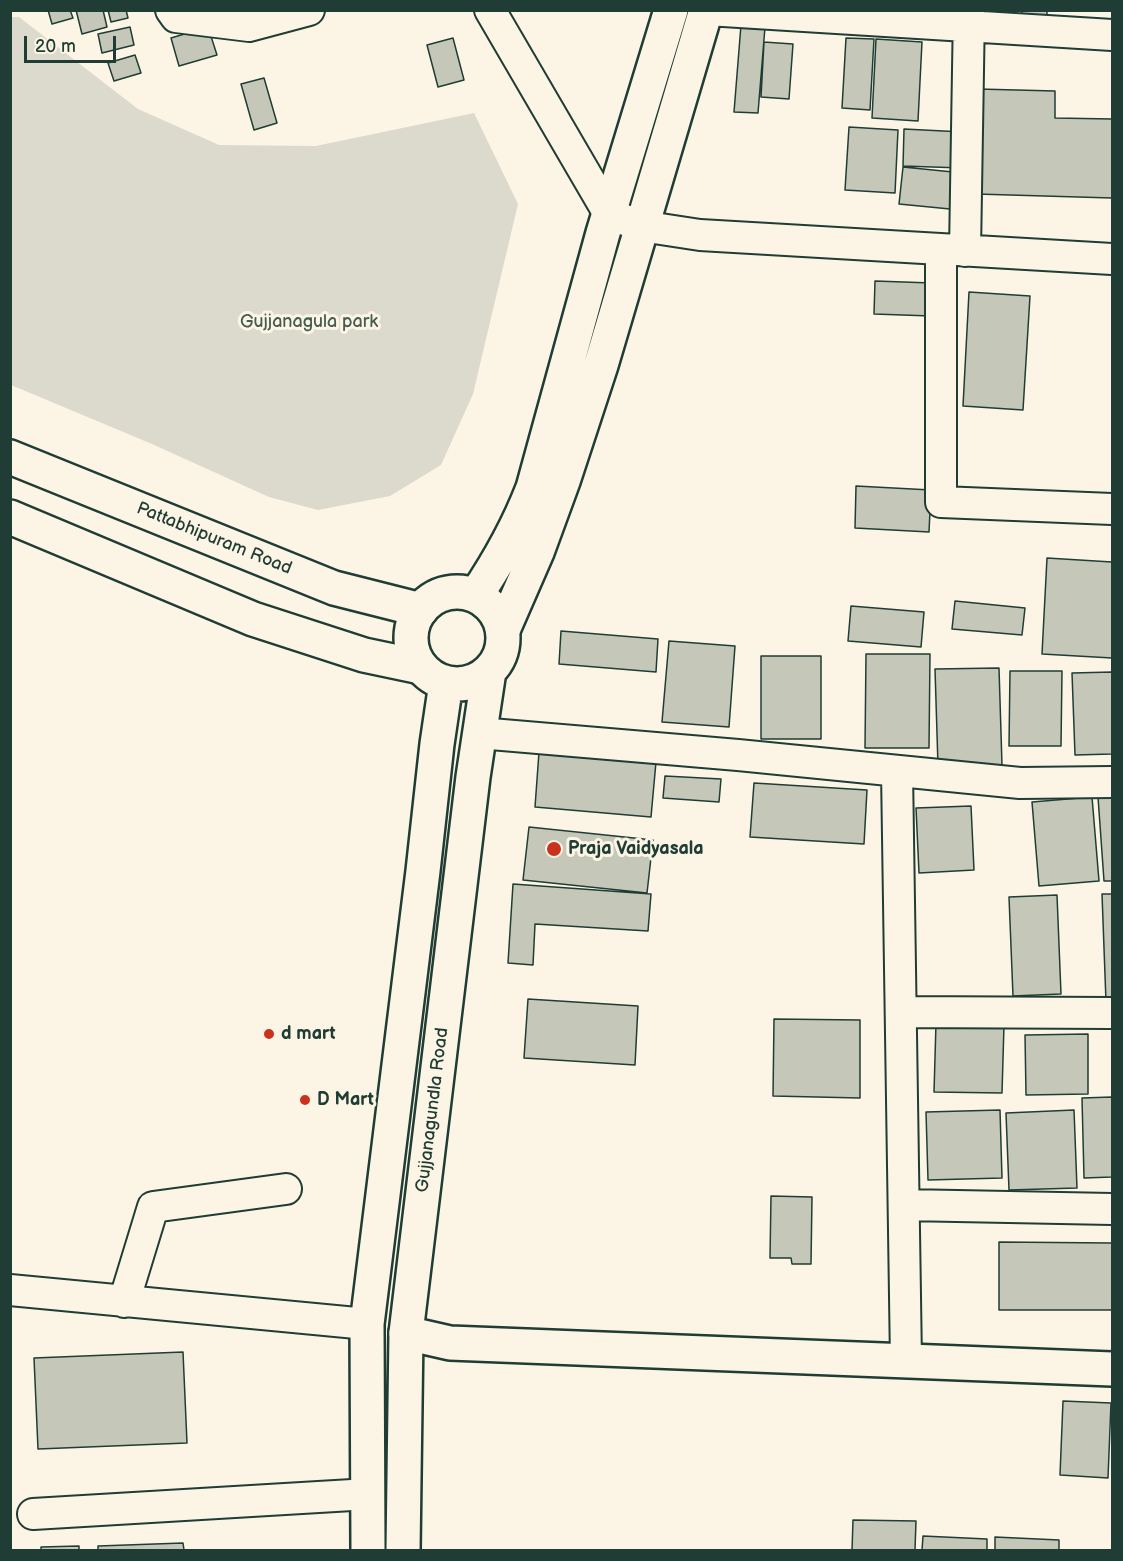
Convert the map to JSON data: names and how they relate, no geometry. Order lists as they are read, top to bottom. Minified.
{"streets":{"main road":["Pattabhipuram Road","Gujjanagundla Road"]},"crossings":[["Pattabhipuram Road","Gujjanagundla Road"]],"parks":["Gujjanagula park"],"places":["Praja Vaidyasala","d mart","D Mart"],"scale_bar":"20 m"}
